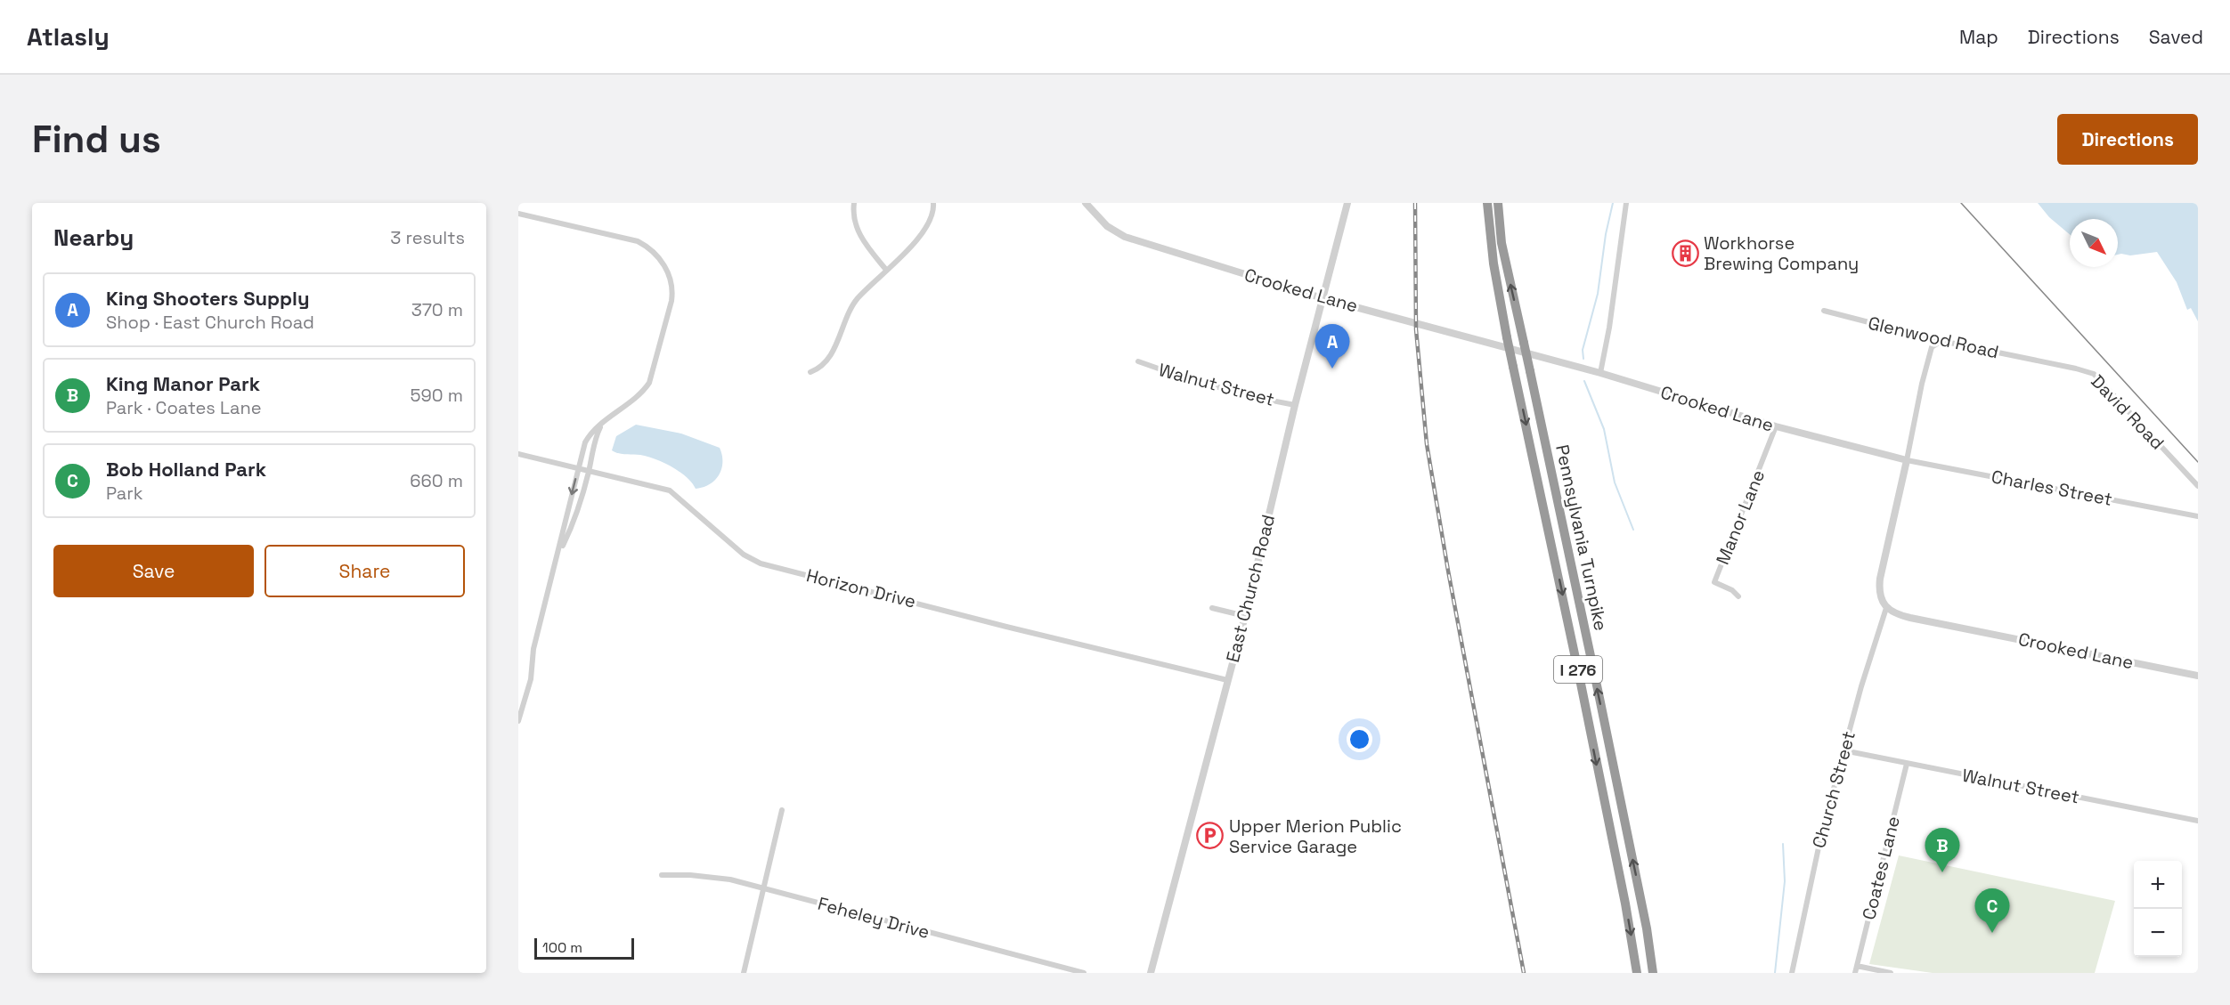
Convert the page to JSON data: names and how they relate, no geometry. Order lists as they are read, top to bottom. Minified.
{"streets":{"highway":["Pennsylvania Turnpike","I 276"],"street":["Crooked Lane","Glenwood Road","Walnut Street","David Road","Charles Street","Manor Lane","Horizon Drive","East Church Road","Church Street","Coates Lane","Feheley Drive"]},"crossings":[["Crooked Lane","Charles Street"],["Crooked Lane","Manor Lane"],["Crooked Lane","East Church Road"],["Crooked Lane","Church Street"],["Glenwood Road","David Road"],["Walnut Street","East Church Road"],["Walnut Street","Church Street"],["Walnut Street","Coates Lane"],["Horizon Drive","East Church Road"]],"places":{"building":["Workhorse Brewing Company"],"parking":["Upper Merion Public Service Garage"]},"scale_bar":"100 m","north":"bottom right","page":{"header":"Atlasly","nav":["Map","Directions","Saved"],"buttons":["Directions",["Save","Share"]],"title":"Find us","heading":["Nearby","3 results"],"list":[{"mark":"A","name":"King Shooters Supply","note":"Shop · East Church Road","value":"370 m"},{"mark":"B","name":"King Manor Park","note":"Park · Coates Lane","value":"590 m"},{"mark":"C","name":"Bob Holland Park","note":"Park","value":"660 m"}],"pins":["A","B","C"],"map_buttons":["+","−"],"scale":"100 m"}}
